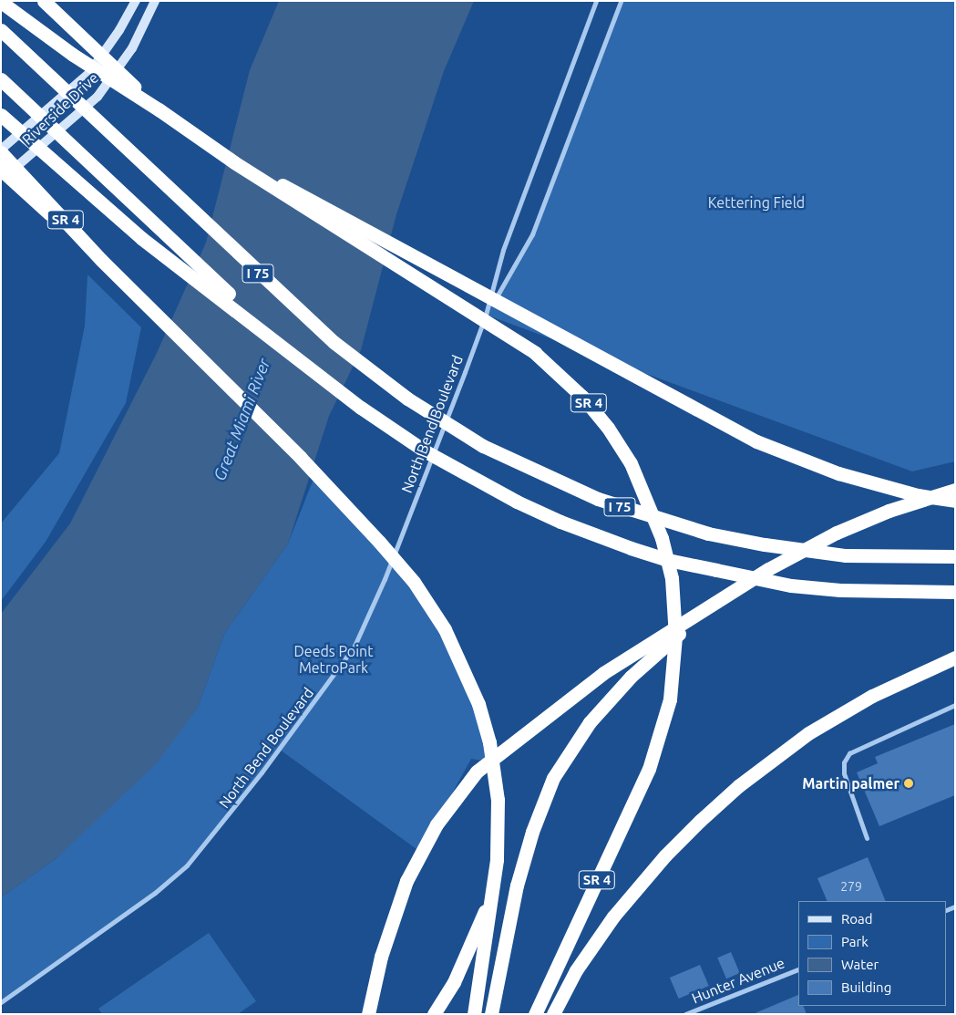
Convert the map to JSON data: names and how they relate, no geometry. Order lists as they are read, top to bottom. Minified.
{"streets":{"highway":["SR 4","I 75"],"main road":["Riverside Drive"],"street":["North Bend Boulevard","Hunter Avenue"]},"water":["Great Miami River"],"parks":["Kettering Field","Deeds Point MetroPark"],"places":["Martin palmer"],"house_numbers":["279"],"legend":["Road","Park","Water","Building"]}
